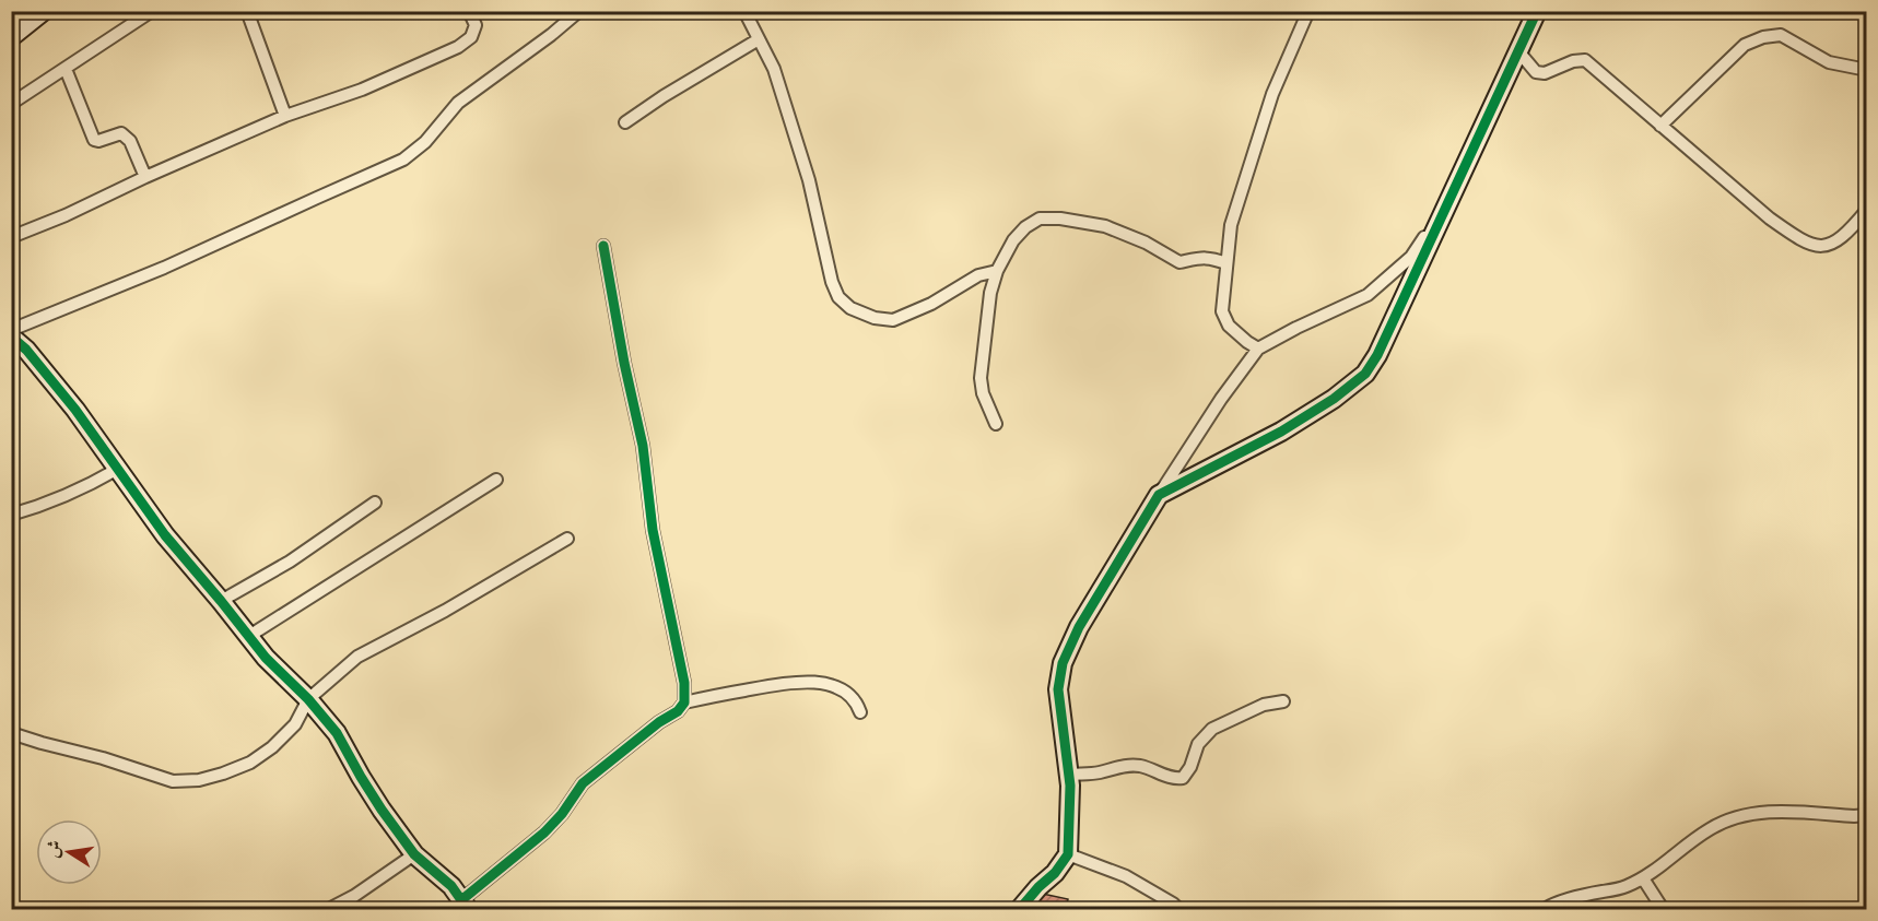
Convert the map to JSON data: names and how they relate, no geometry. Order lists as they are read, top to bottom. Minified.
{"north":"left"}
